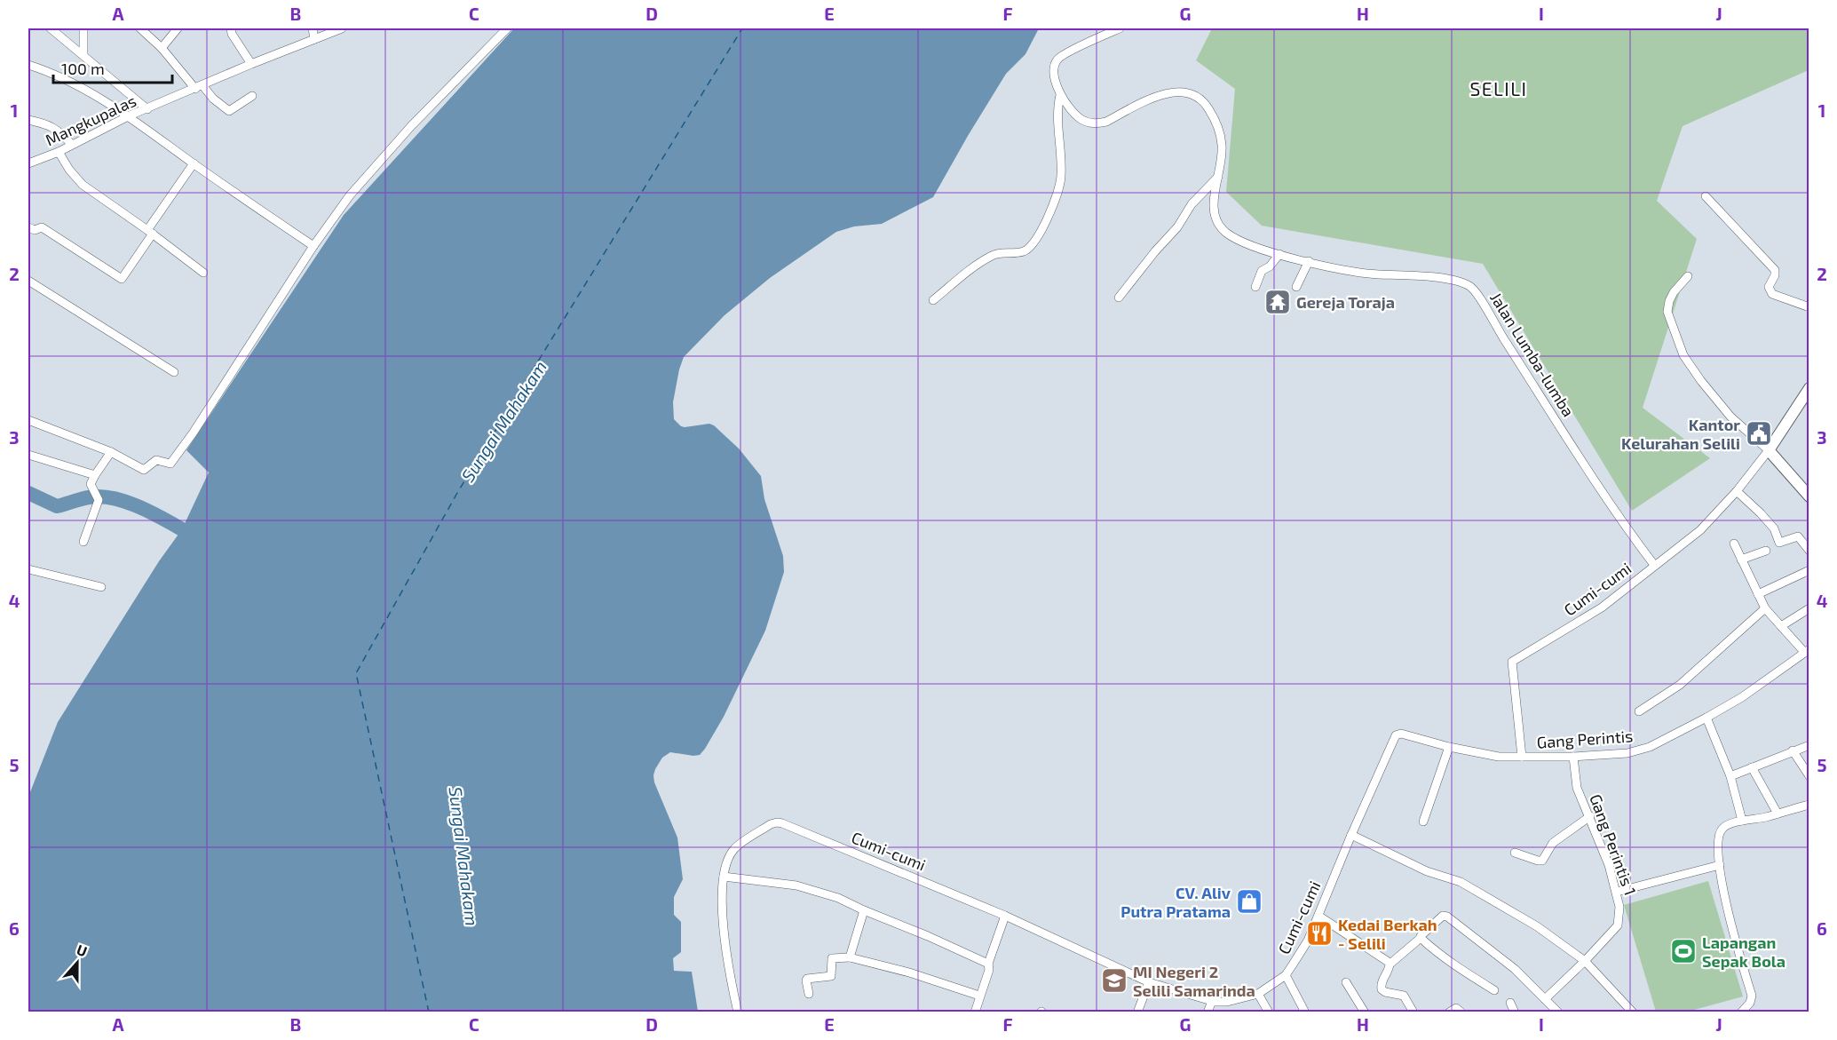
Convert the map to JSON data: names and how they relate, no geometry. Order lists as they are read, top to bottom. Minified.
{"streets":{"street":["Mangkupalas","Jalan Lumba-lumba","Cumi-cumi","Gang Perintis","Gang Perintis 1"]},"crossings":[["Jalan Lumba-lumba","Cumi-cumi"],["Cumi-cumi","Gang Perintis"],["Gang Perintis","Gang Perintis 1"]],"districts":["SELILI"],"water":["Sungai Mahakam"],"places":{"temple":["Gereja Toraja"],"public building":["Kantor Kelurahan Selili"],"shop":["CV. Aliv Putra Pratama"],"restaurant":["Kedai Berkah - Selili"],"sports":["Lapangan Sepak Bola"],"school or university":["MI Negeri 2 Selili Samarinda"]},"scale_bar":"100 m","north":"top","grid":{"columns":["A","B","C","D","E","F","G","H","I","J"],"rows":["1","2","3","4","5","6"]}}
